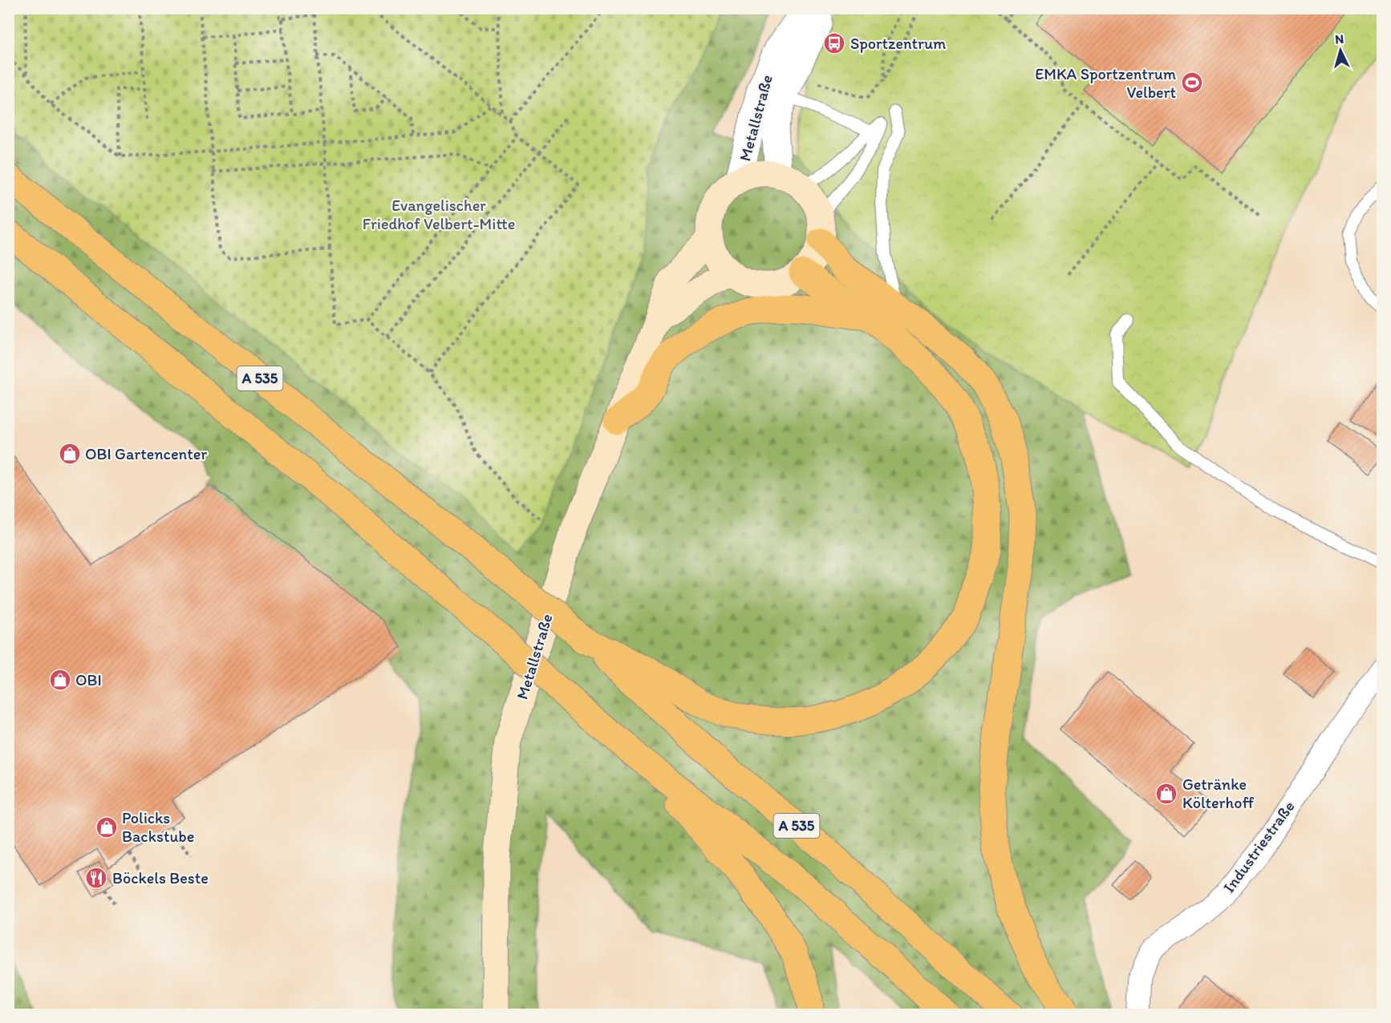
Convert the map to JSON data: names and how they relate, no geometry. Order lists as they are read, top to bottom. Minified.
{"streets":{"highway":["A 535"],"main road":["Metallstraße"],"street":["Industriestraße"]},"parks":["Evangelischer Friedhof Velbert-Mitte"],"places":{"bus stop":["Sportzentrum"],"sports":["EMKA Sportzentrum Velbert"],"shop":["OBI Gartencenter","OBI","Getränke Költerhoff","Policks Backstube"],"restaurant":["Böckels Beste"]},"north":"top"}
